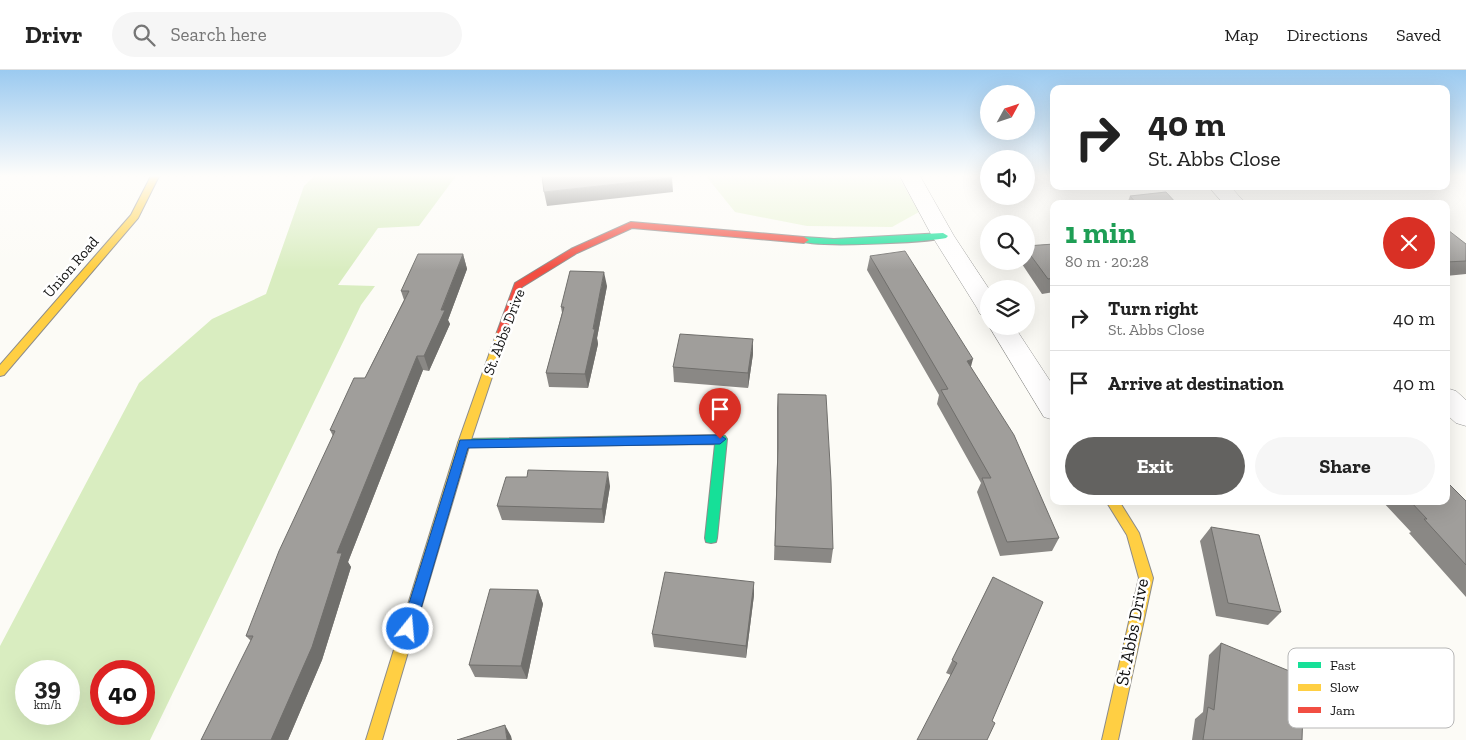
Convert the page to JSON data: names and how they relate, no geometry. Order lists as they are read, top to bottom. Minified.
{"streets":{"street":["Union Road","St. Abbs Drive"]},"legend":["Fast","Slow","Jam"],"north":"top right","page":{"header":"Drivr","search":"Search here","nav":["Map","Directions","Saved"],"turn":["40 m","St. Abbs Close"],"heading":["1 min","80 m · 20:28"],"list":[{"name":"Turn right","note":"St. Abbs Close","value":"40 m"},{"name":"Arrive at destination","value":"40 m"}],"buttons":["Exit","Share"],"speed":"39 km/h","limit":"40"}}
